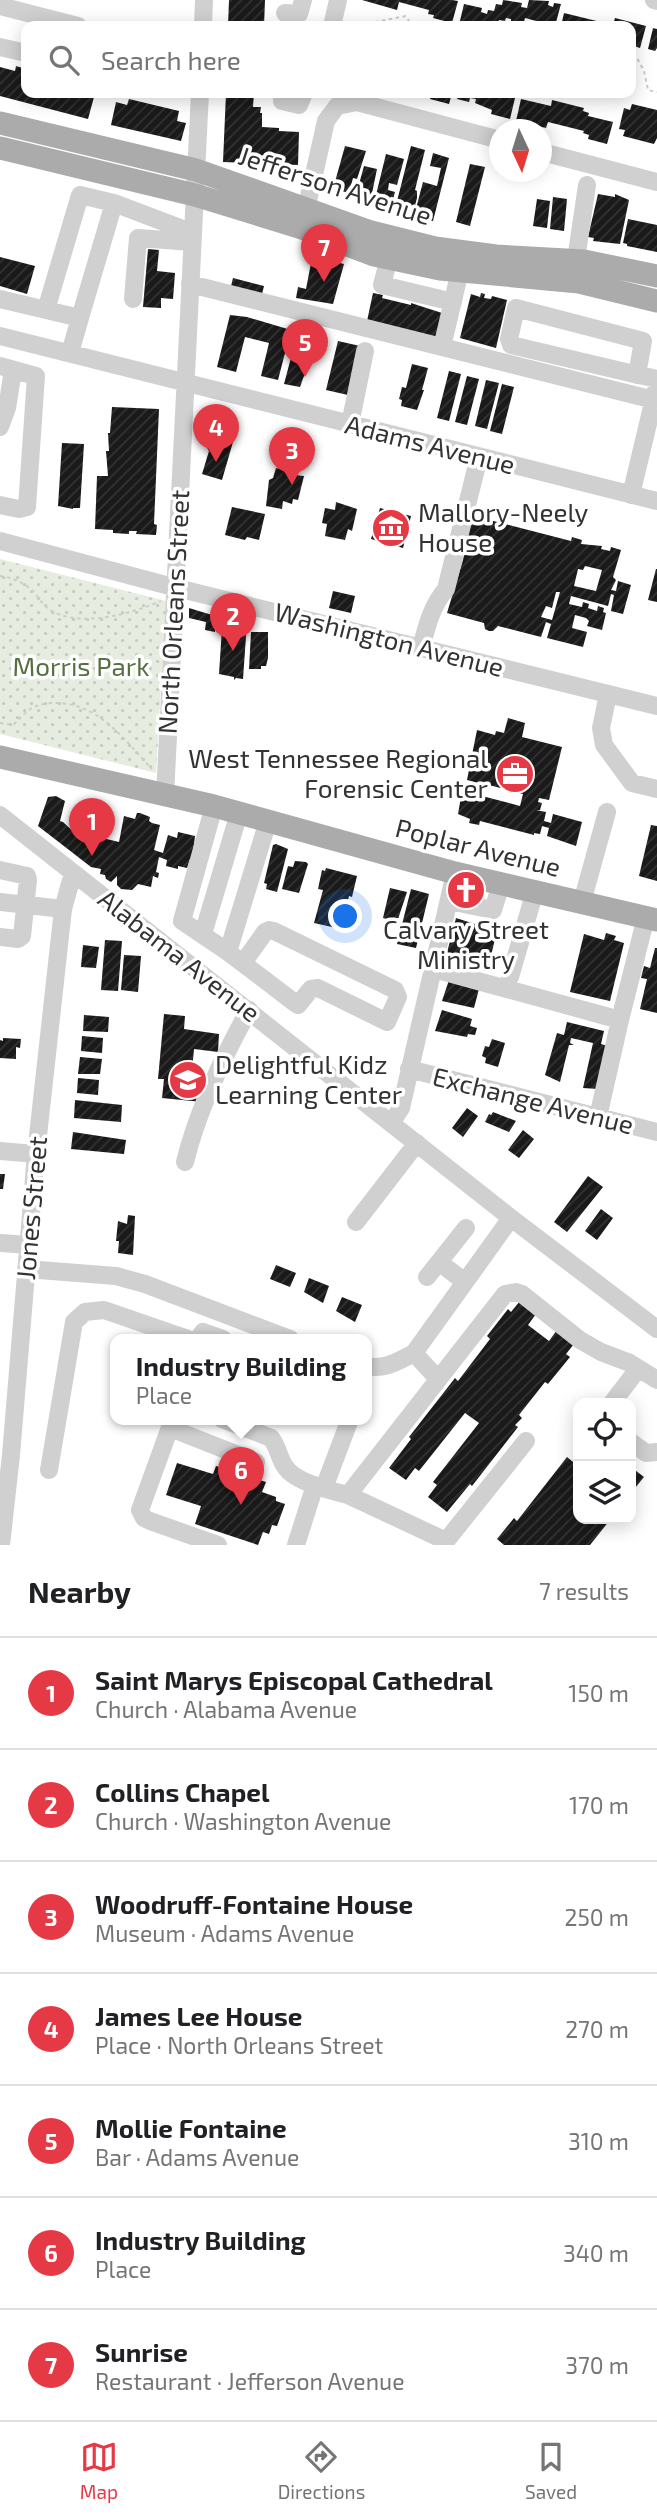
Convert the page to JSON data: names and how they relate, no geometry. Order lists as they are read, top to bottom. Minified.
{"streets":{"main road":["Jefferson Avenue","Poplar Avenue"],"street":["Adams Avenue","North Orleans Street","Washington Avenue","Alabama Avenue","Exchange Avenue","Jones Street"]},"crossings":[["Jefferson Avenue","North Orleans Street"],["Adams Avenue","North Orleans Street"],["North Orleans Street","Washington Avenue"],["North Orleans Street","Poplar Avenue"],["Alabama Avenue","Jones Street"]],"parks":["Morris Park"],"places":{"museum":["Mallory-Neely House"],"office":["West Tennessee Regional Forensic Center"],"church":["Calvary Street Ministry"],"school or university":["Delightful Kidz Learning Center"]},"north":"bottom","page":{"search":"Search here","pins":["7","5","4","3","2","1","6"],"popup":["Industry Building","Place"],"heading":["Nearby","7 results"],"list":[{"mark":"1","name":"Saint Marys Episcopal Cathedral","note":"Church · Alabama Avenue","value":"150 m"},{"mark":"2","name":"Collins Chapel","note":"Church · Washington Avenue","value":"170 m"},{"mark":"3","name":"Woodruff-Fontaine House","note":"Museum · Adams Avenue","value":"250 m"},{"mark":"4","name":"James Lee House","note":"Place · North Orleans Street","value":"270 m"},{"mark":"5","name":"Mollie Fontaine","note":"Bar · Adams Avenue","value":"310 m"},{"mark":"6","name":"Industry Building","note":"Place","value":"340 m"},{"mark":"7","name":"Sunrise","note":"Restaurant · Jefferson Avenue","value":"370 m"}],"nav":["Map","Directions","Saved"]}}
